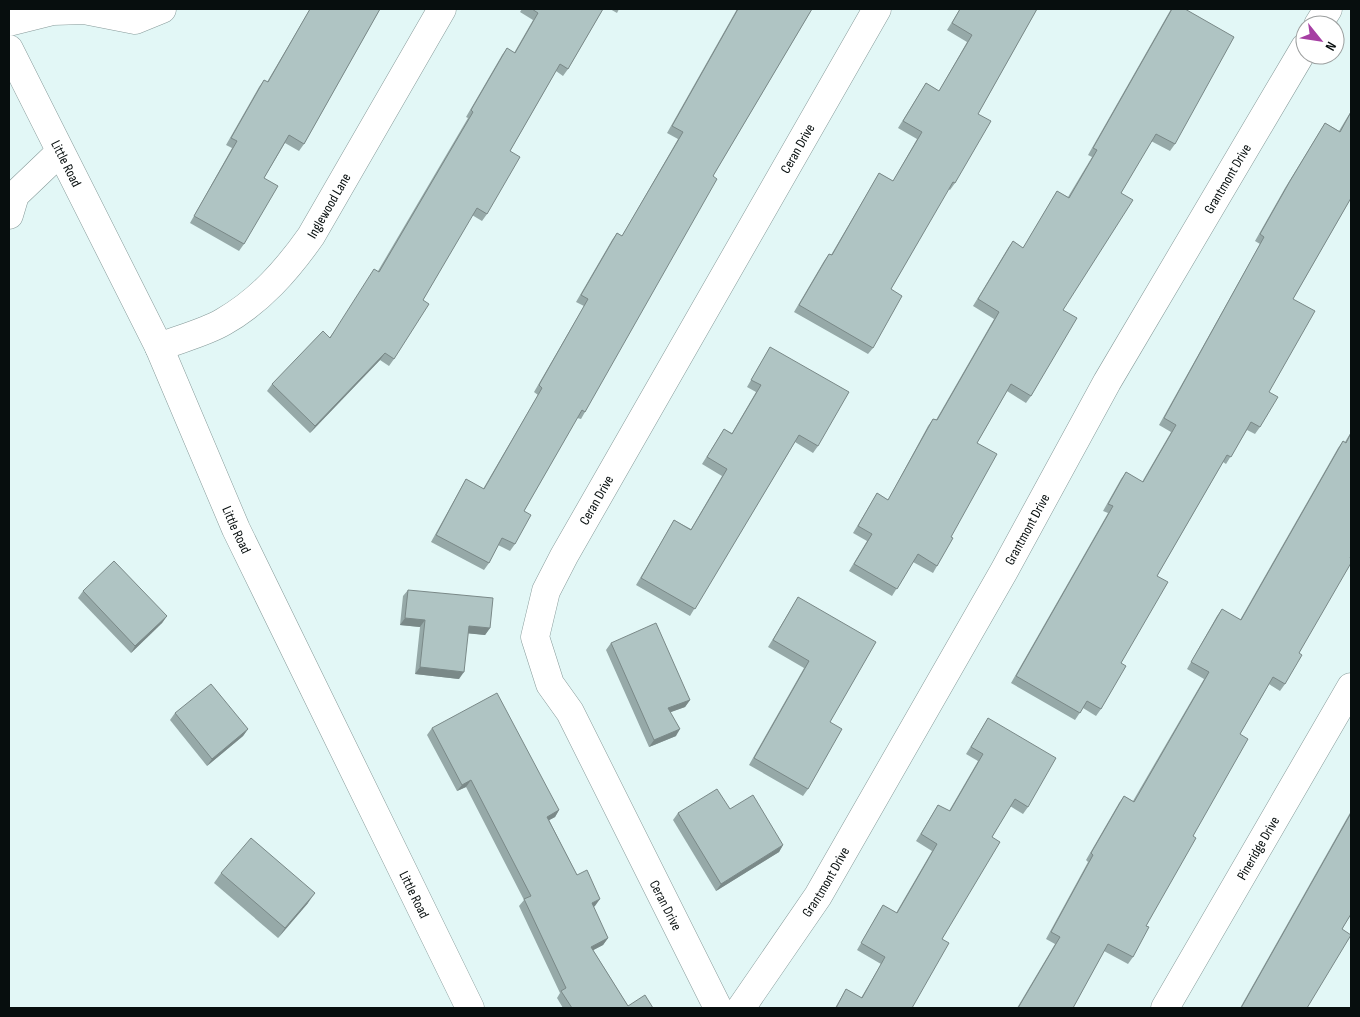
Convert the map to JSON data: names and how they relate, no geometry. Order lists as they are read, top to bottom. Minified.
{"streets":{"street":["Ceran Drive","Little Road","Grantmont Drive","Inglewood Lane","Pineridge Drive"]},"crossings":[["Little Road","Inglewood Lane"]],"north":"bottom right"}
